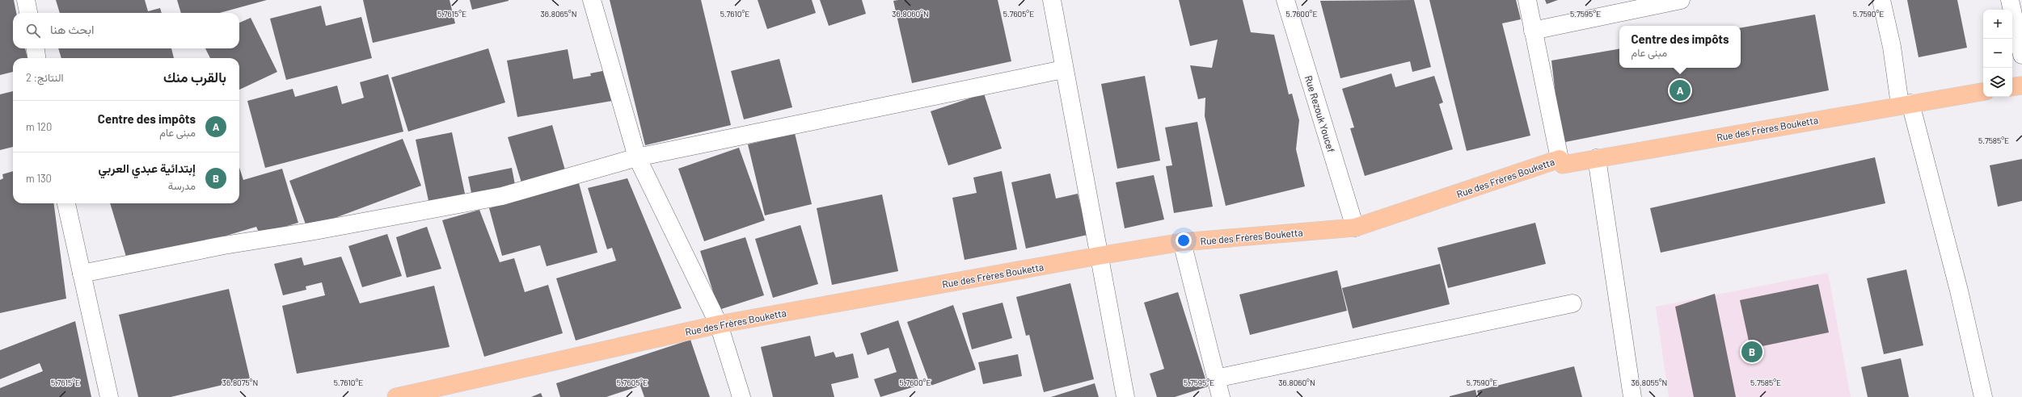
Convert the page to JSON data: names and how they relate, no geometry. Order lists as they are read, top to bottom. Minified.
{"streets":{"main road":["Rue des Frères Bouketta"],"street":["Rue Rezouk Youcef"]},"crossings":[["Rue Rezouk Youcef","Rue des Frères Bouketta"]],"page":{"map_buttons":["+","−"],"search":"ابحث هنا","popup":["Centre des impôts","مبنى عام"],"heading":["بالقرب منك","النتائج: 2"],"pins":["A","B"],"list":[{"mark":"A","name":"Centre des impôts","note":"مبنى عام","value":"120 m"},{"mark":"B","name":"إبتدائية عبدي العربي","note":"مدرسة","value":"130 m"}]},"coordinates":["5.7615°E","36.8065°N","5.7610°E","36.8060°N","5.7605°E","5.7600°E","5.7595°E","5.7590°E","5.7585°E","36.8075°N","36.8055°N"]}
